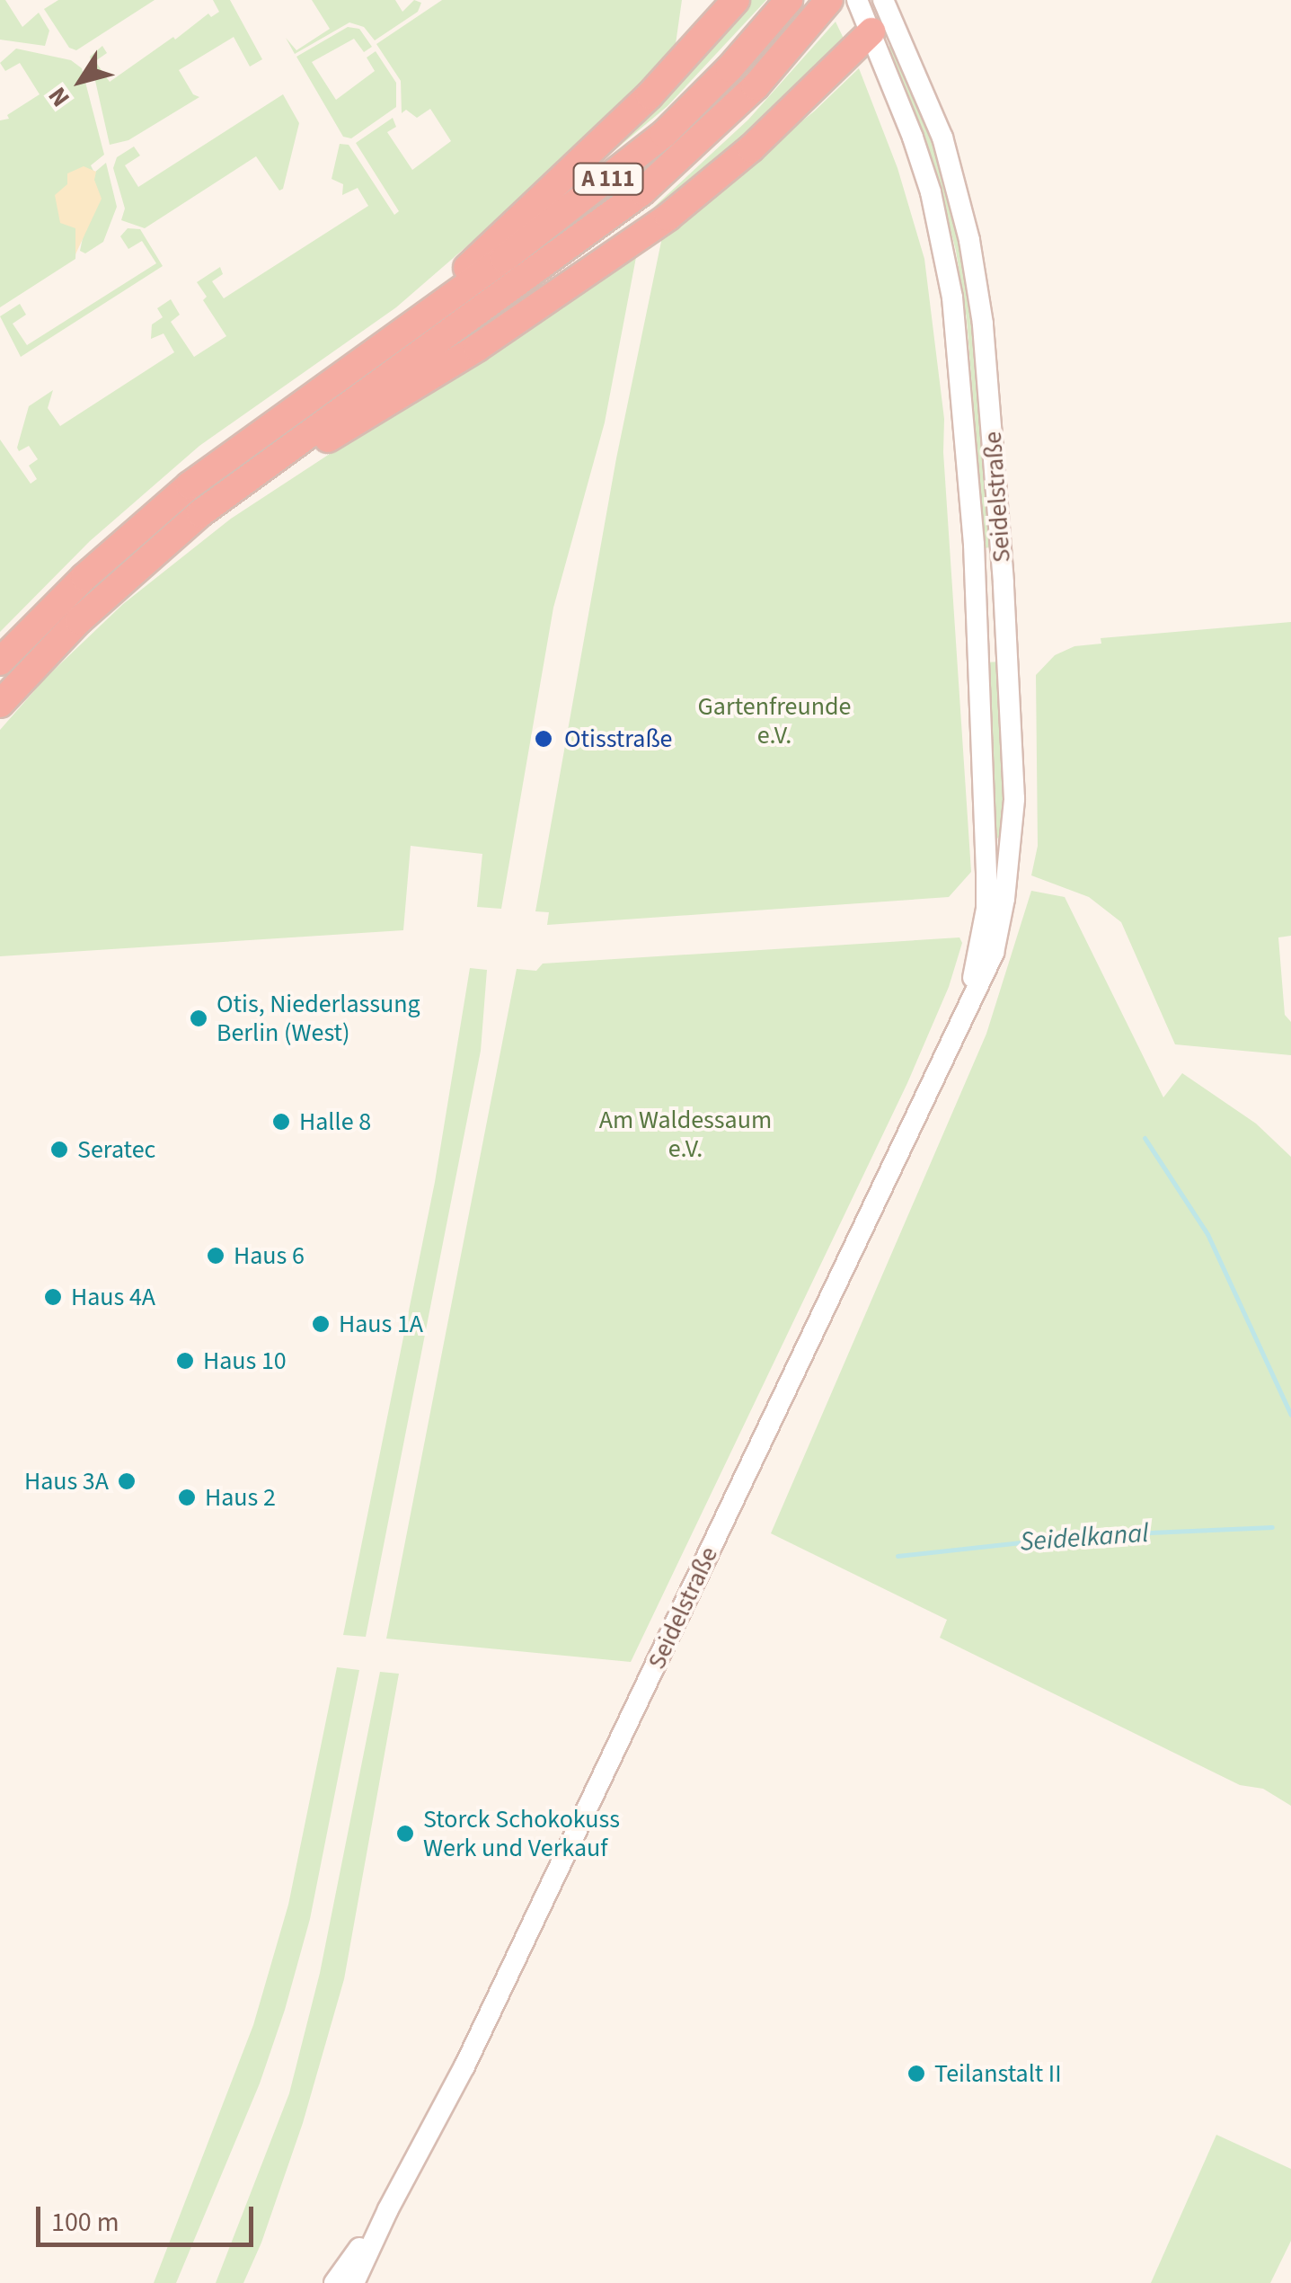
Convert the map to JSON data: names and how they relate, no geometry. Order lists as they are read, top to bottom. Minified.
{"streets":{"highway":["A 111"],"main road":["Seidelstraße"]},"water":["Seidelkanal"],"parks":["Gartenfreunde e.V.","Am Waldessaum e.V."],"places":["Otisstraße","Otis, Niederlassung Berlin (West)","Halle 8","Seratec","Haus 6","Haus 4A","Haus 1A","Haus 10","Haus 3A","Haus 2","Storck Schokokuss Werk und Verkauf","Teilanstalt II"],"scale_bar":"100 m","north":"bottom left"}
